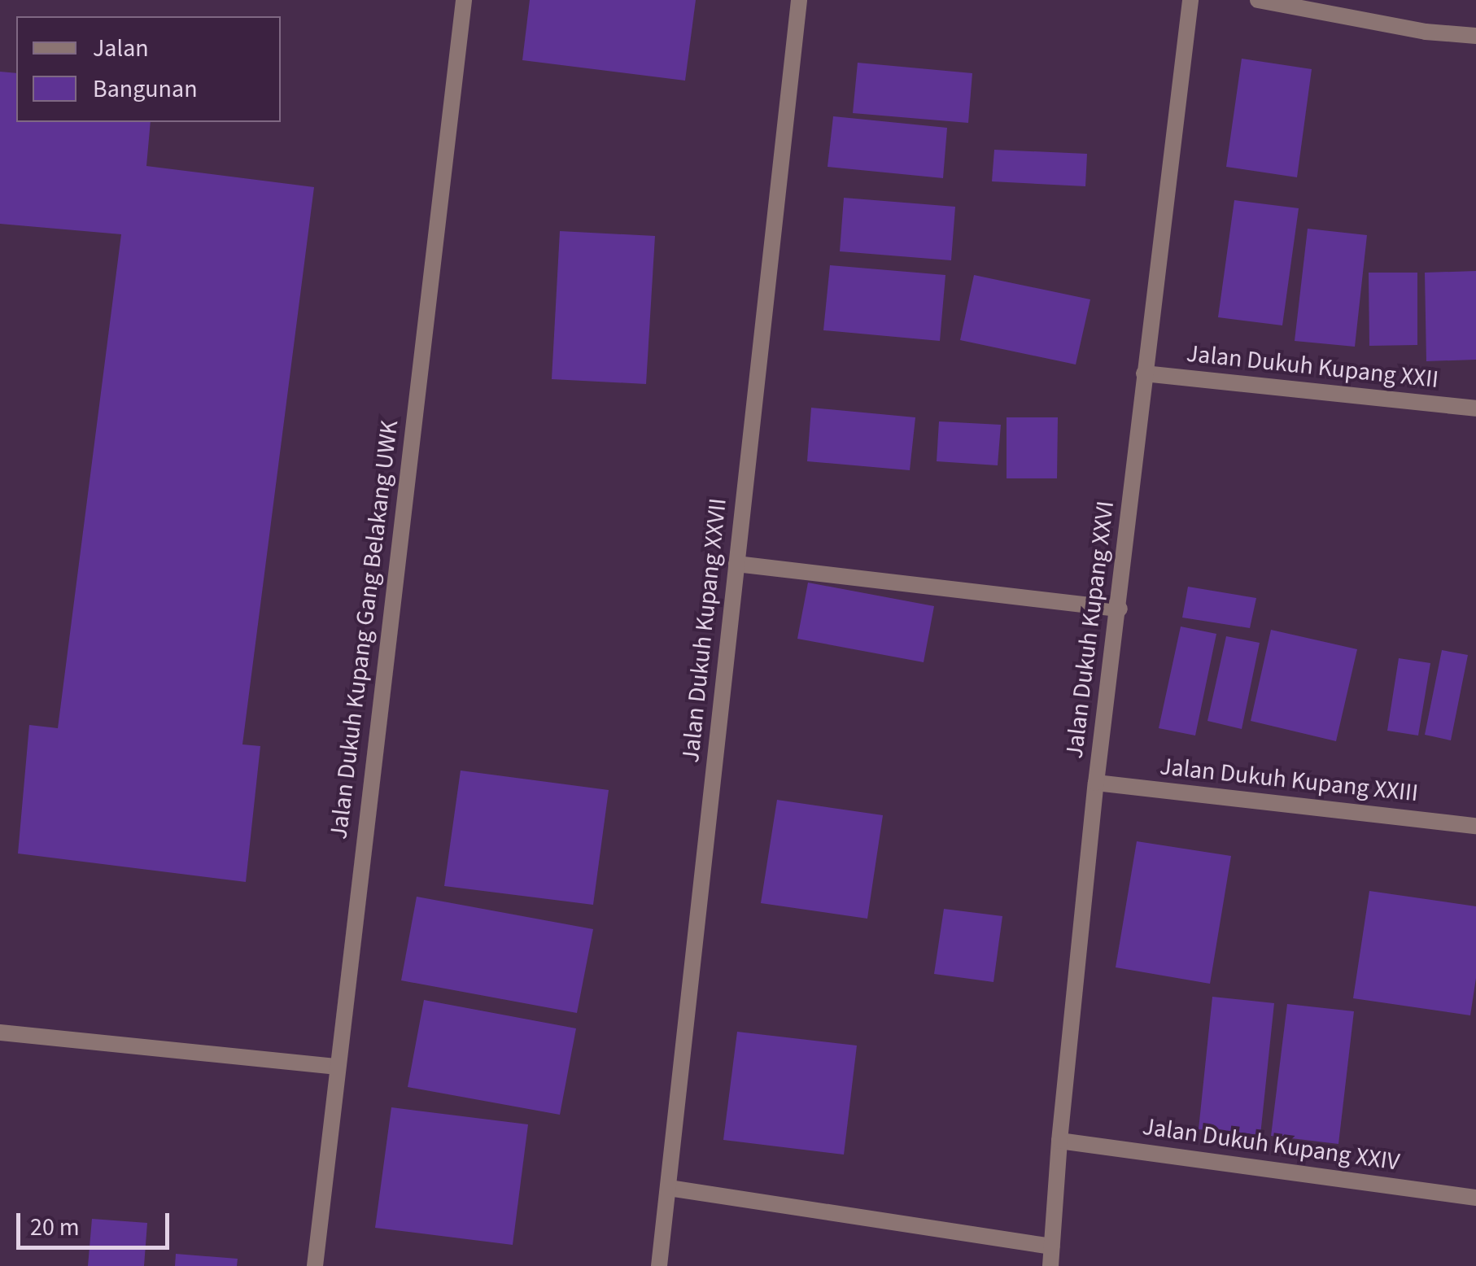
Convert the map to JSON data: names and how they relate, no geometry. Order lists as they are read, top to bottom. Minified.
{"streets":{"street":["Jalan Dukuh Kupang XXII","Jalan Dukuh Kupang Gang Belakang UWK","Jalan Dukuh Kupang XXVI","Jalan Dukuh Kupang XXVII","Jalan Dukuh Kupang XXIII","Jalan Dukuh Kupang XXIV"]},"crossings":[["Jalan Dukuh Kupang XXII","Jalan Dukuh Kupang XXVI"],["Jalan Dukuh Kupang XXVI","Jalan Dukuh Kupang XXIII"],["Jalan Dukuh Kupang XXVI","Jalan Dukuh Kupang XXIV"]],"legend":["Jalan","Bangunan"],"scale_bar":"20 m"}
